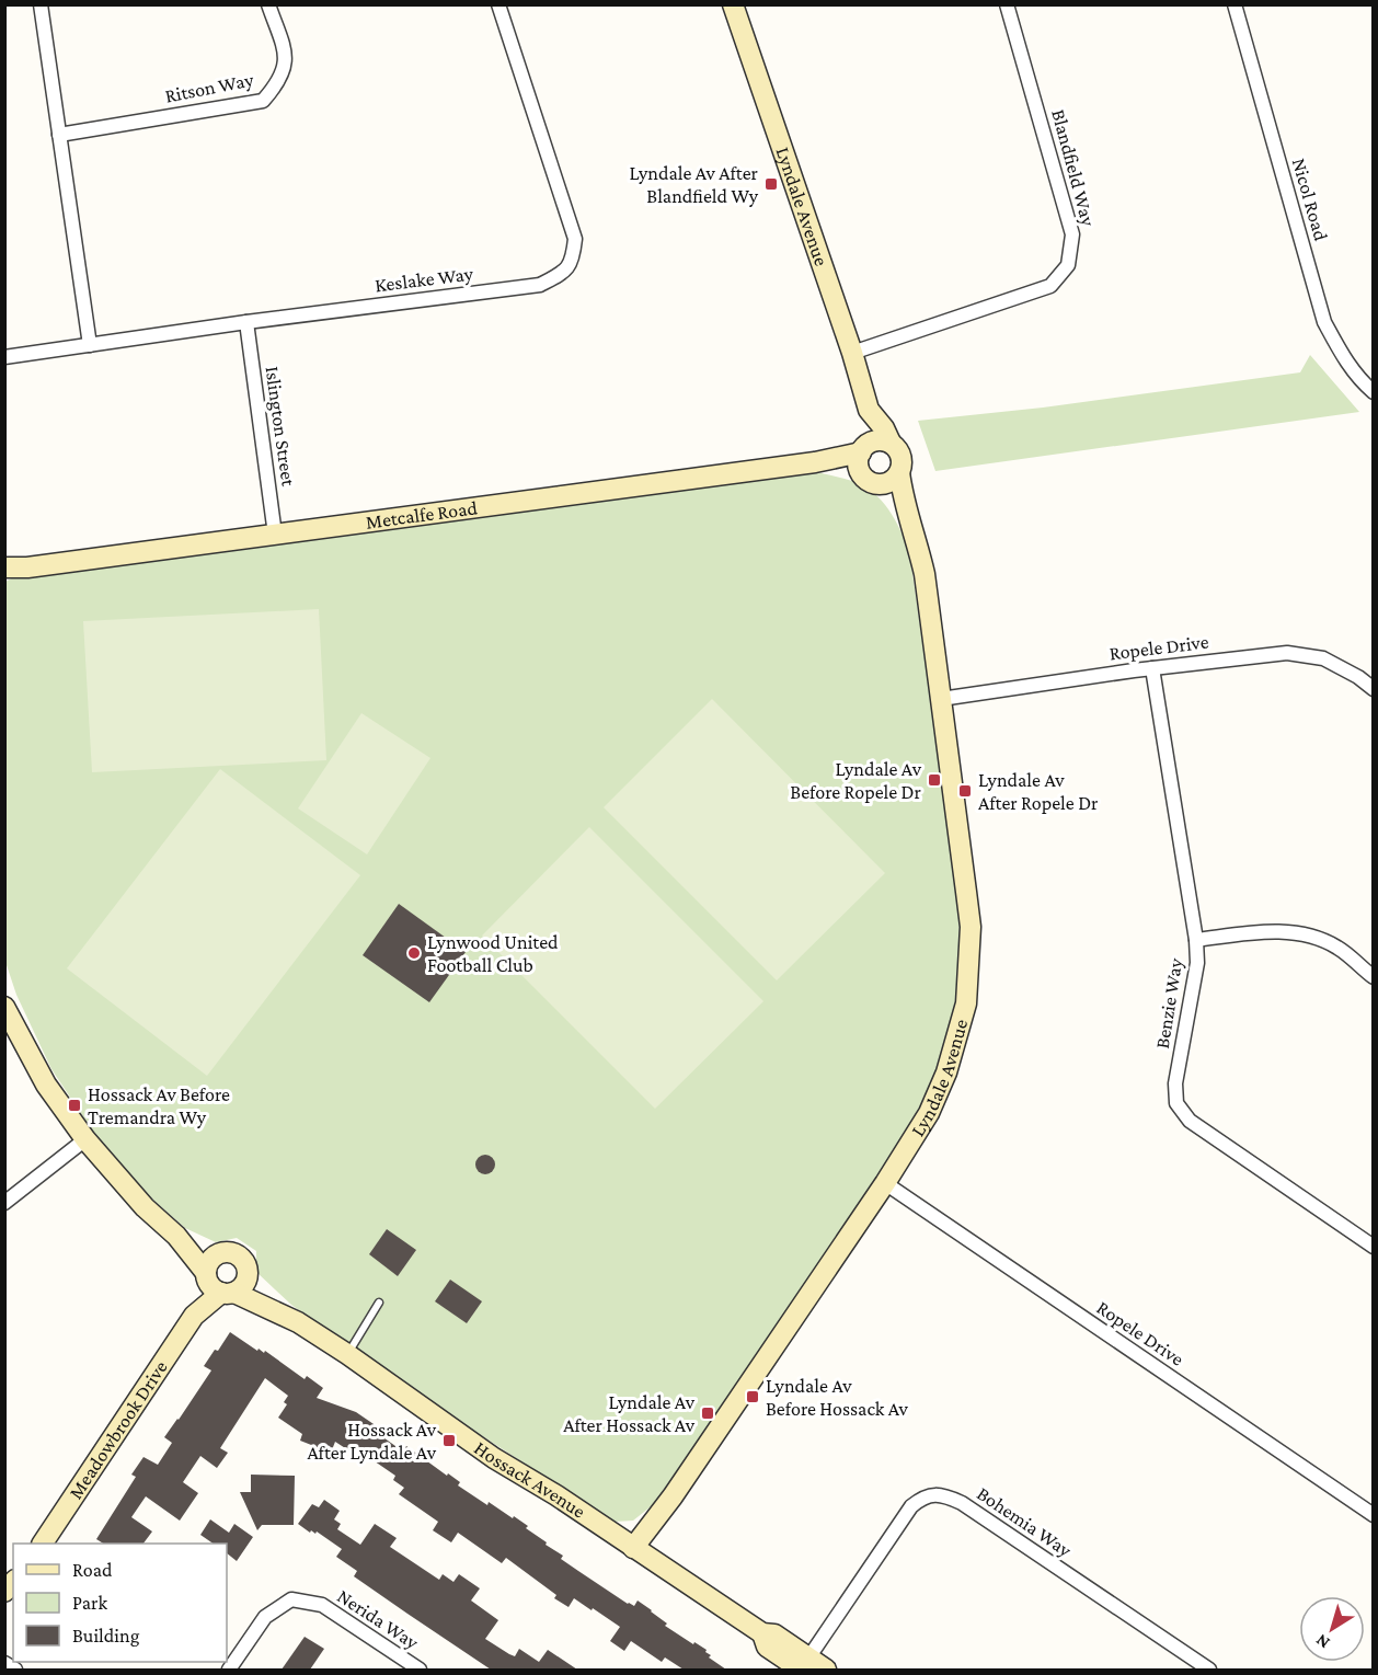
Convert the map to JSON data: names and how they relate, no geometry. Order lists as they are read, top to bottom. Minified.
{"streets":{"street":["Ritson Way","Blandfield Way","Nicol Road","Lyndale Avenue","Keslake Way","Islington Street","Metcalfe Road","Ropele Drive","Benzie Way","Meadowbrook Drive","Hossack Avenue","Bohemia Way","Nerida Way"]},"crossings":[["Blandfield Way","Lyndale Avenue"],["Lyndale Avenue","Metcalfe Road"],["Lyndale Avenue","Ropele Drive"],["Lyndale Avenue","Hossack Avenue"],["Keslake Way","Islington Street"],["Islington Street","Metcalfe Road"],["Ropele Drive","Benzie Way"],["Meadowbrook Drive","Hossack Avenue"],["Hossack Avenue","Bohemia Way"]],"places":{"transit":["Lyndale Av After Blandfield Wy","Lyndale Av Before Ropele Dr","Lyndale Av After Ropele Dr","Hossack Av Before Tremandra Wy","Lyndale Av Before Hossack Av","Lyndale Av After Hossack Av","Hossack Av After Lyndale Av"],"other":["Lynwood United Football Club"]},"legend":["Road","Park","Building"],"north":"bottom left"}
